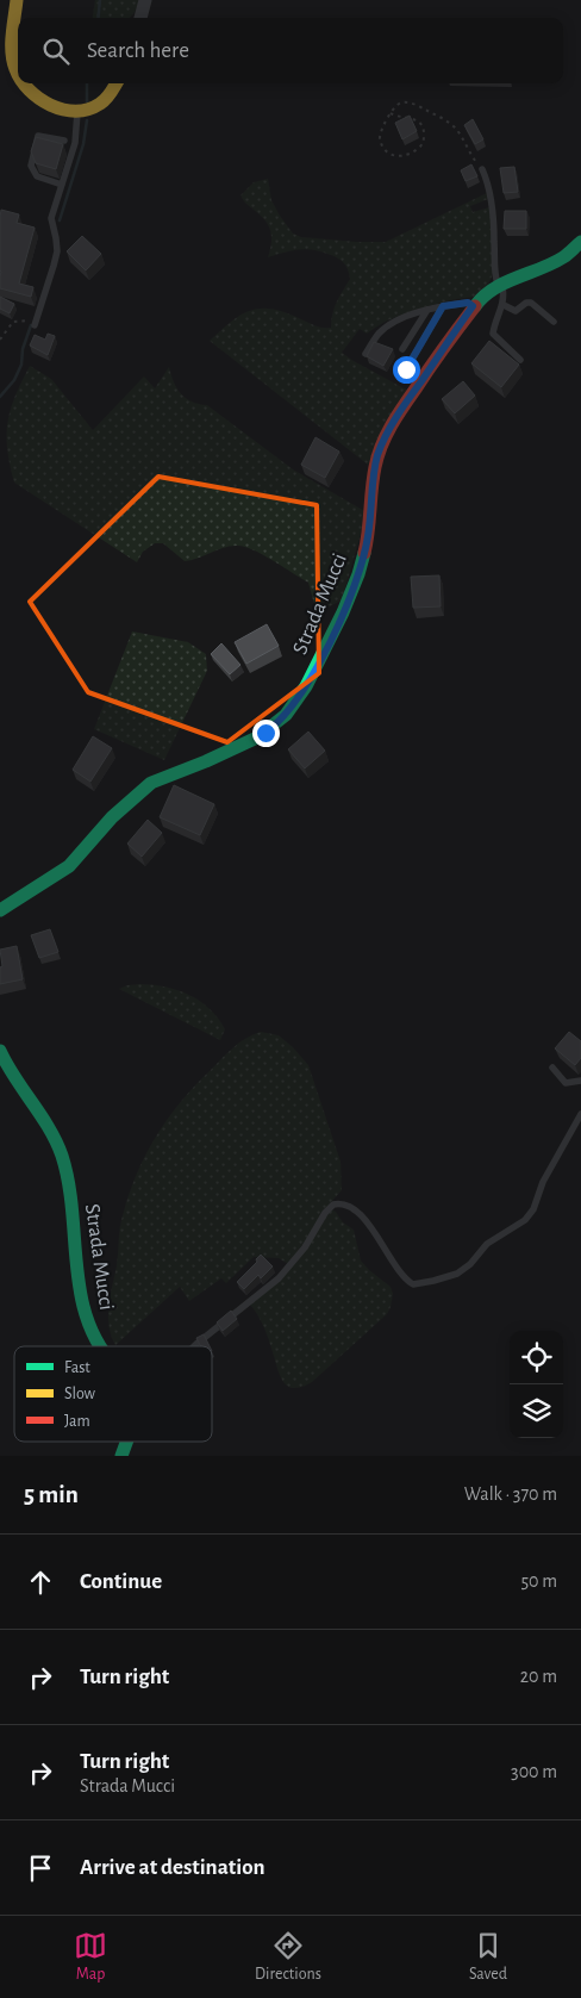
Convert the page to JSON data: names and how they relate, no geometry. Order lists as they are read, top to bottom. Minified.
{"streets":{"street":["Strada Mucci"]},"legend":["Fast","Slow","Jam"],"page":{"search":"Search here","heading":["5 min","Walk · 370 m"],"list":[["Continue","50 m"],["Turn right","20 m"],["Turn right","Strada Mucci","300 m"],"Arrive at destination"],"nav":["Map","Directions","Saved"]}}
